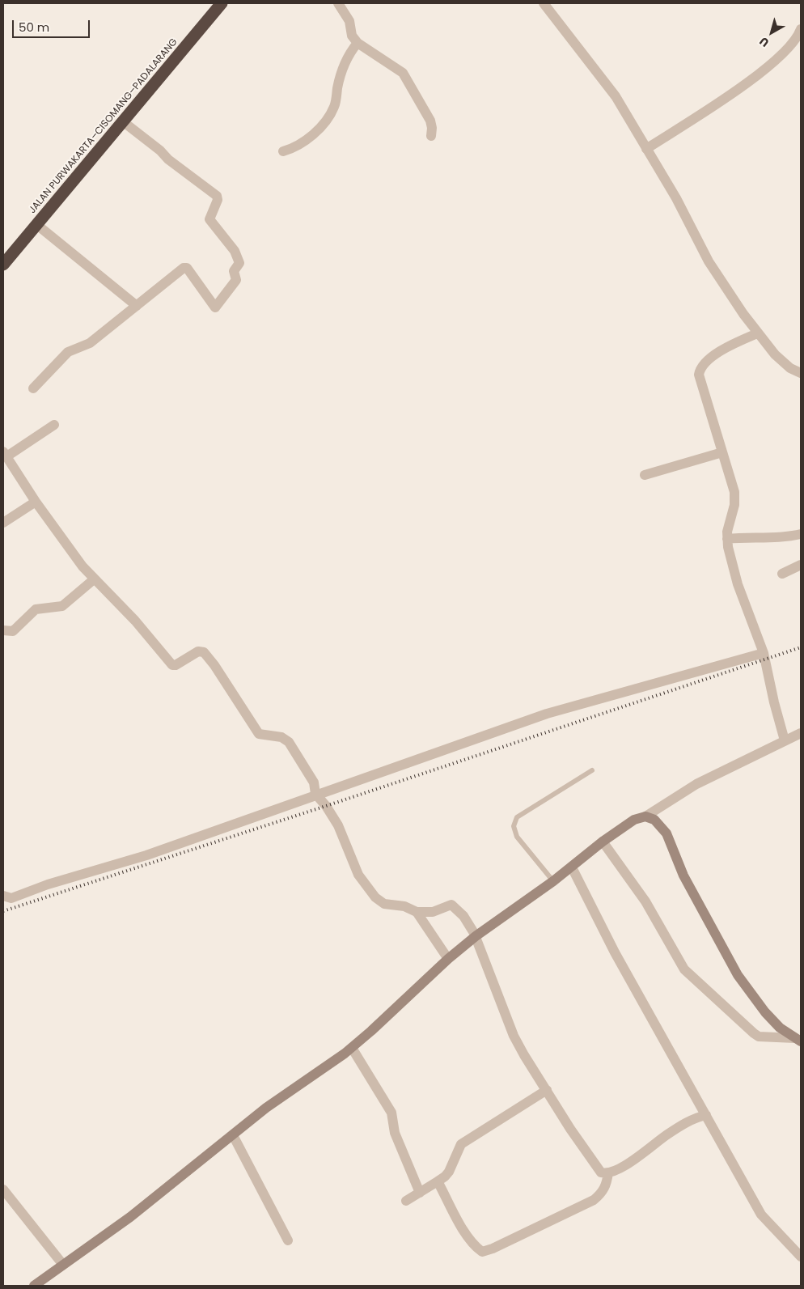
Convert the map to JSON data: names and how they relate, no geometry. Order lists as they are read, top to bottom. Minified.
{"streets":{"highway":["JALAN PURWAKARTA–CISOMANG–PADALARANG"]},"scale_bar":"50 m","north":"bottom left"}
